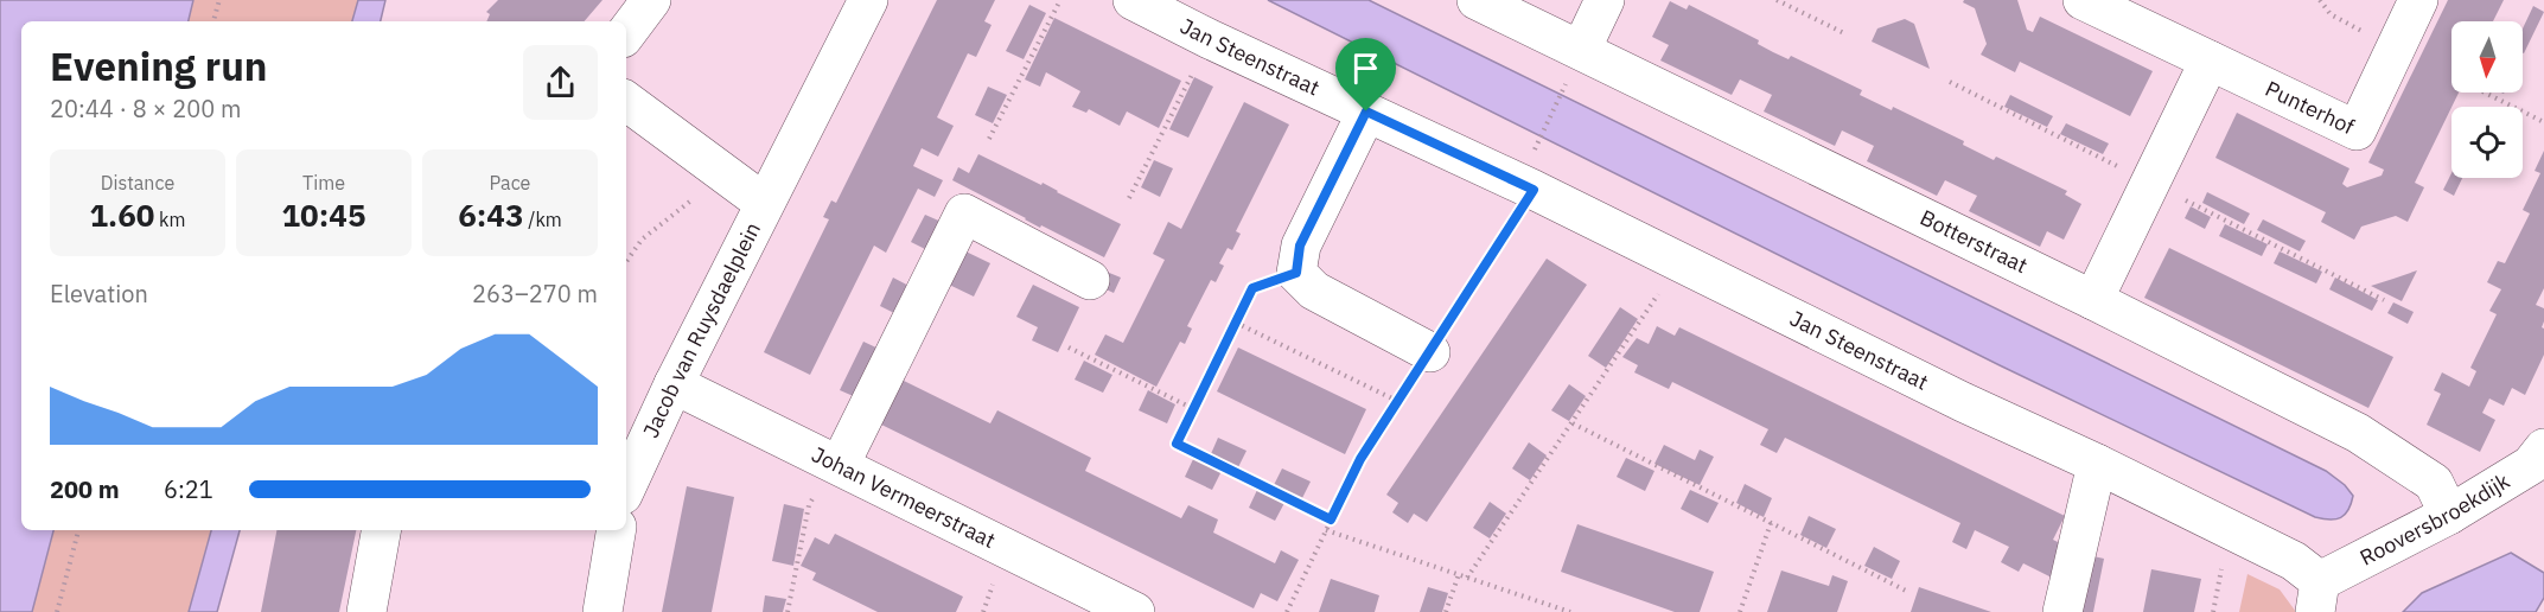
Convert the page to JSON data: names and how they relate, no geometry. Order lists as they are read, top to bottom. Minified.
{"streets":{"street":["Jan Steenstraat","Punterhof","Botterstraat","Jacob van Ruysdaelplein","Johan Vermeerstraat","Rooversbroekdijk"]},"crossings":[["Jan Steenstraat","Rooversbroekdijk"],["Botterstraat","Rooversbroekdijk"],["Jacob van Ruysdaelplein","Johan Vermeerstraat"]],"north":"bottom","page":{"heading":["Evening run","20:44 · 8 × 200 m"],"stats":[["Distance","1.60 km"],["Time","10:45"],["Pace","6:43 /km"]],"chart":["Elevation","263–270 m"],"list":[{"name":"200 m","note":"6:21"}]}}
